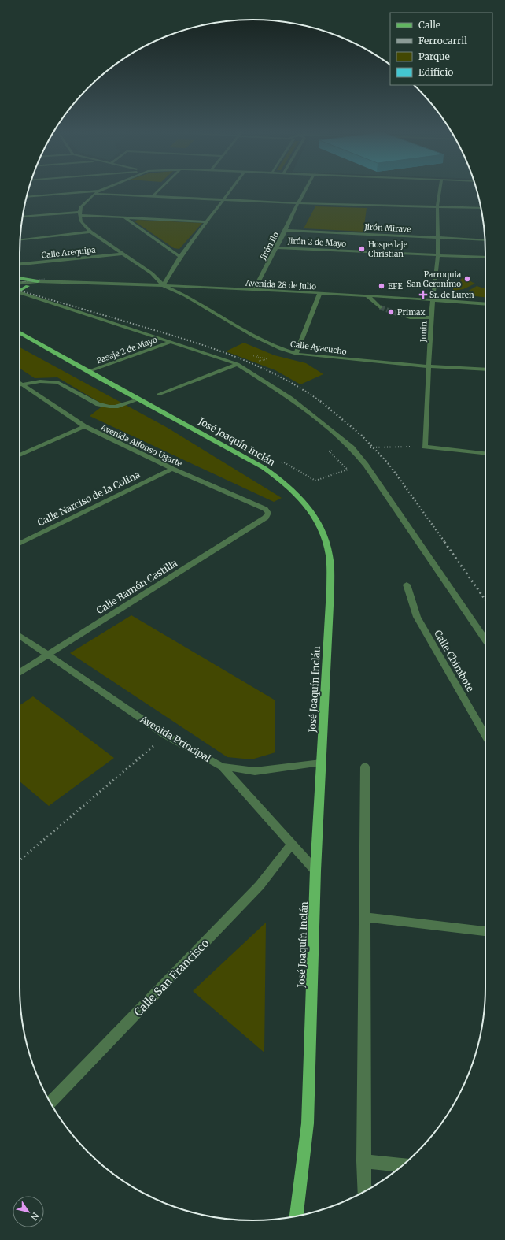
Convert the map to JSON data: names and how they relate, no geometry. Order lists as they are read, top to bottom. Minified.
{"streets":{"main road":["José Joaquín Inclán"],"street":["Jirón Mirave","Jirón 2 de Mayo","Jirón Ilo","Calle Arequipa","Avenida 28 de Julio","Junin","Calle Ayacucho","Pasaje 2 de Mayo","Avenida Alfonso Ugarte","Calle Narciso de la Colina","Calle Ramón Castilla","Calle Chimbote","Avenida Principal","Calle San Francisco"]},"crossings":[["Jirón Mirave","Jirón Ilo"],["Jirón Mirave","Junin"],["Jirón 2 de Mayo","Jirón Ilo"],["Jirón 2 de Mayo","Junin"],["Jirón Ilo","Avenida 28 de Julio"],["Avenida 28 de Julio","Junin"],["Avenida 28 de Julio","Calle Ayacucho"],["Junin","Calle Ayacucho"],["Pasaje 2 de Mayo","José Joaquín Inclán"],["José Joaquín Inclán","Avenida Principal"],["Avenida Alfonso Ugarte","Calle Narciso de la Colina"],["Avenida Alfonso Ugarte","Calle Ramón Castilla"],["Calle Ramón Castilla","Avenida Principal"],["Avenida Principal","Calle San Francisco"]],"places":{"other":["Hospedaje Christian","Parroquia San Geronimo","EFE","Primax"],"health":["Sr. de Luren"]},"legend":["Calle","Ferrocarril","Parque","Edificio"],"north":"bottom right"}
